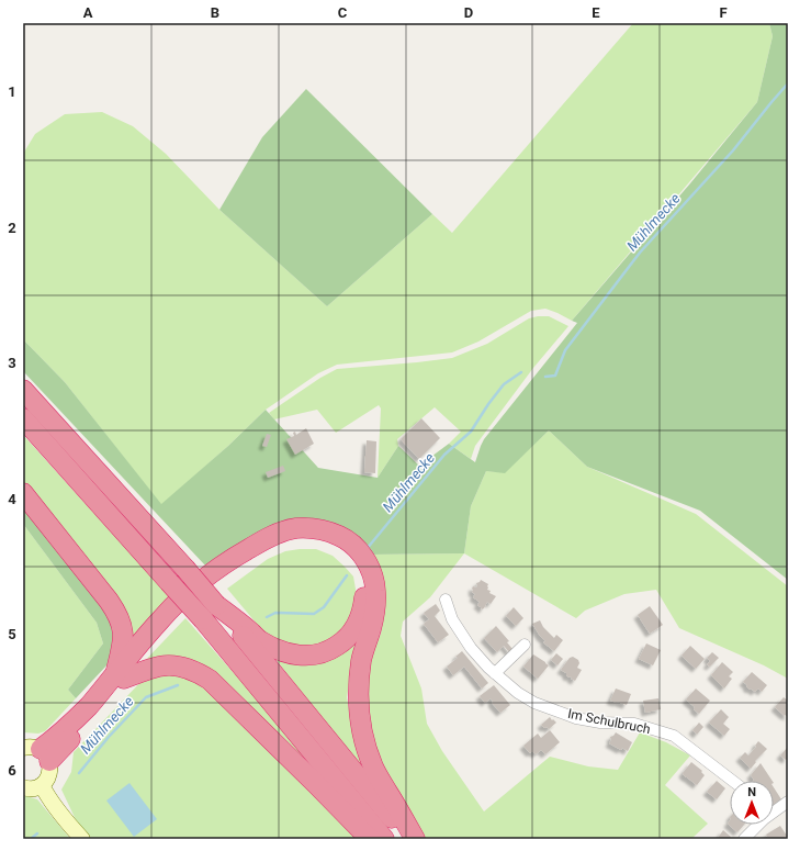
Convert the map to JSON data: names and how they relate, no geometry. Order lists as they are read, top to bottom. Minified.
{"streets":{"street":["Im Schulbruch"]},"water":["Mühlmecke"],"north":"top","grid":{"columns":["A","B","C","D","E","F"],"rows":["1","2","3","4","5","6"]}}
